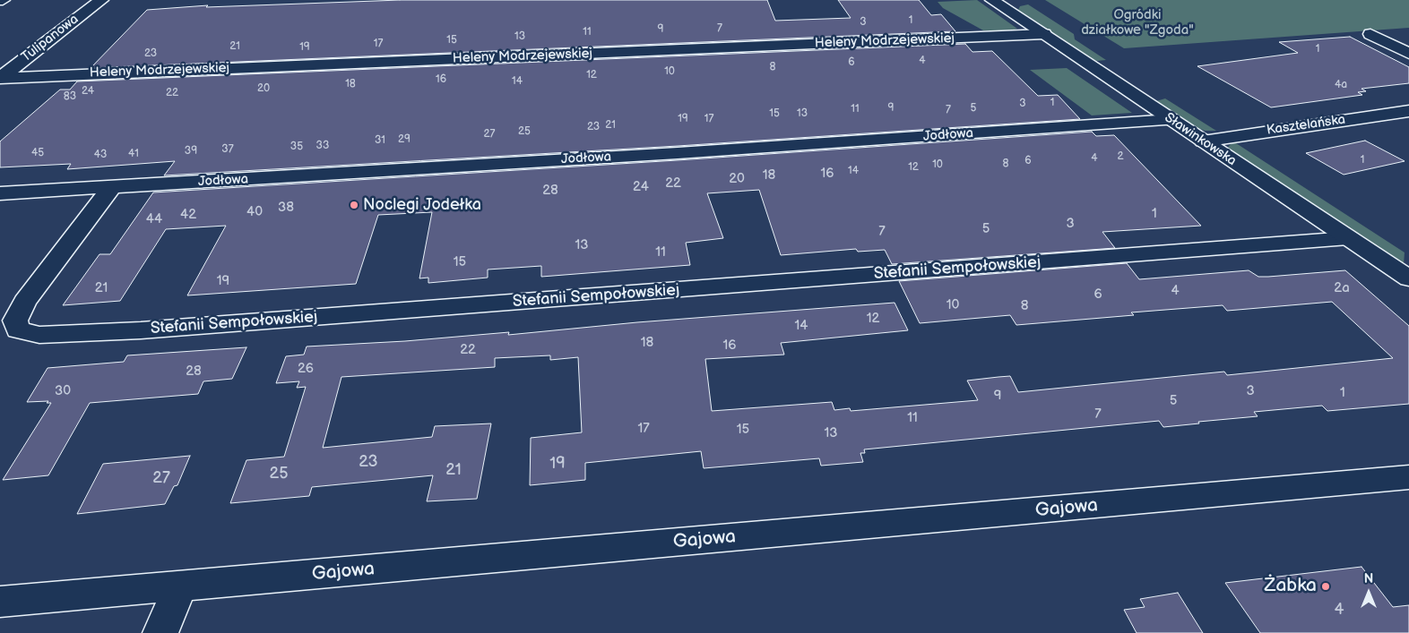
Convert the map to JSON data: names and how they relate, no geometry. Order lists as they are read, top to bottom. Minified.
{"streets":{"street":["Tulipanowa","Heleny Modrzejewskiej","Kasztelańska","Jodłowa","Sławinkowska","Stefanii Sempołowskiej","Gajowa"]},"crossings":[["Tulipanowa","Heleny Modrzejewskiej"],["Heleny Modrzejewskiej","Sławinkowska"],["Kasztelańska","Sławinkowska"],["Jodłowa","Sławinkowska"],["Jodłowa","Stefanii Sempołowskiej"],["Sławinkowska","Stefanii Sempołowskiej"]],"parks":["Ogródki działkowe \"Zgoda\""],"places":["Noclegi Jodełka","Żabka"],"house_numbers":["1","3","7","9","11","13","15","17","21","19","1","23","4","6","8","10","12","16","14","18","4a","20","24","22","83","1","3","9","5","11","7","15","13","19","17","21","23","25","27","29","31","33","35","37","39","45","41","43","2","4","1","6","8","10","12","14","16","18","20","22","24","28","38","40","1","42","44","3","5","7","13","11","15","19","21","2a","4","6","10","8","12","14","18","16","22","26","28","30","3","1","9","5","7","11","17","15","13","23","19","21","25","27","4"],"north":"top"}
